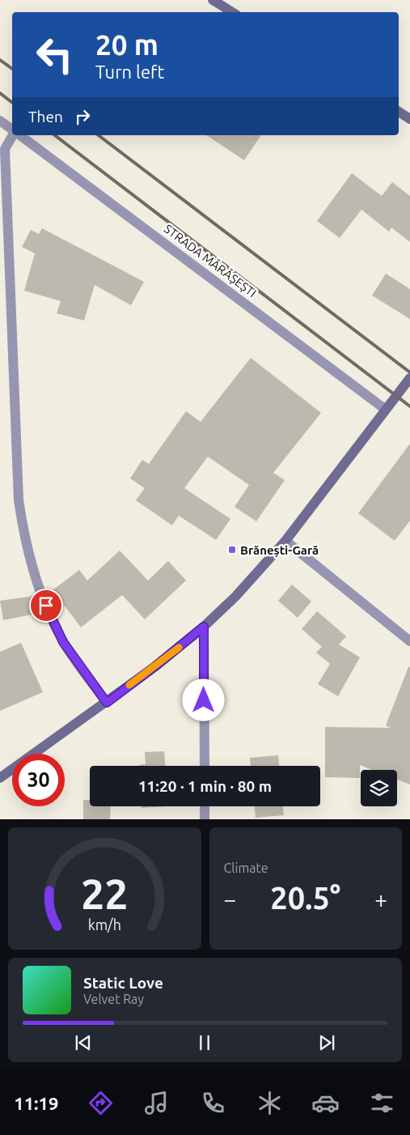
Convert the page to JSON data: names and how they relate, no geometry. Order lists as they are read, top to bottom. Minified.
{"streets":{"street":["STRADA MĂRĂȘEȘTI"]},"places":{"transit":["Brănești-Gară"]},"page":{"turn":["20 m","Turn left"],"then":"Then","limit":"30","trip":"11:20 · 1 min · 80 m","tile":"Climate","heat":["−","20.5°","+"],"song":["Static Love","Velvet Ray"],"tabs":"11:19","gauge":["22","km/h"]}}
